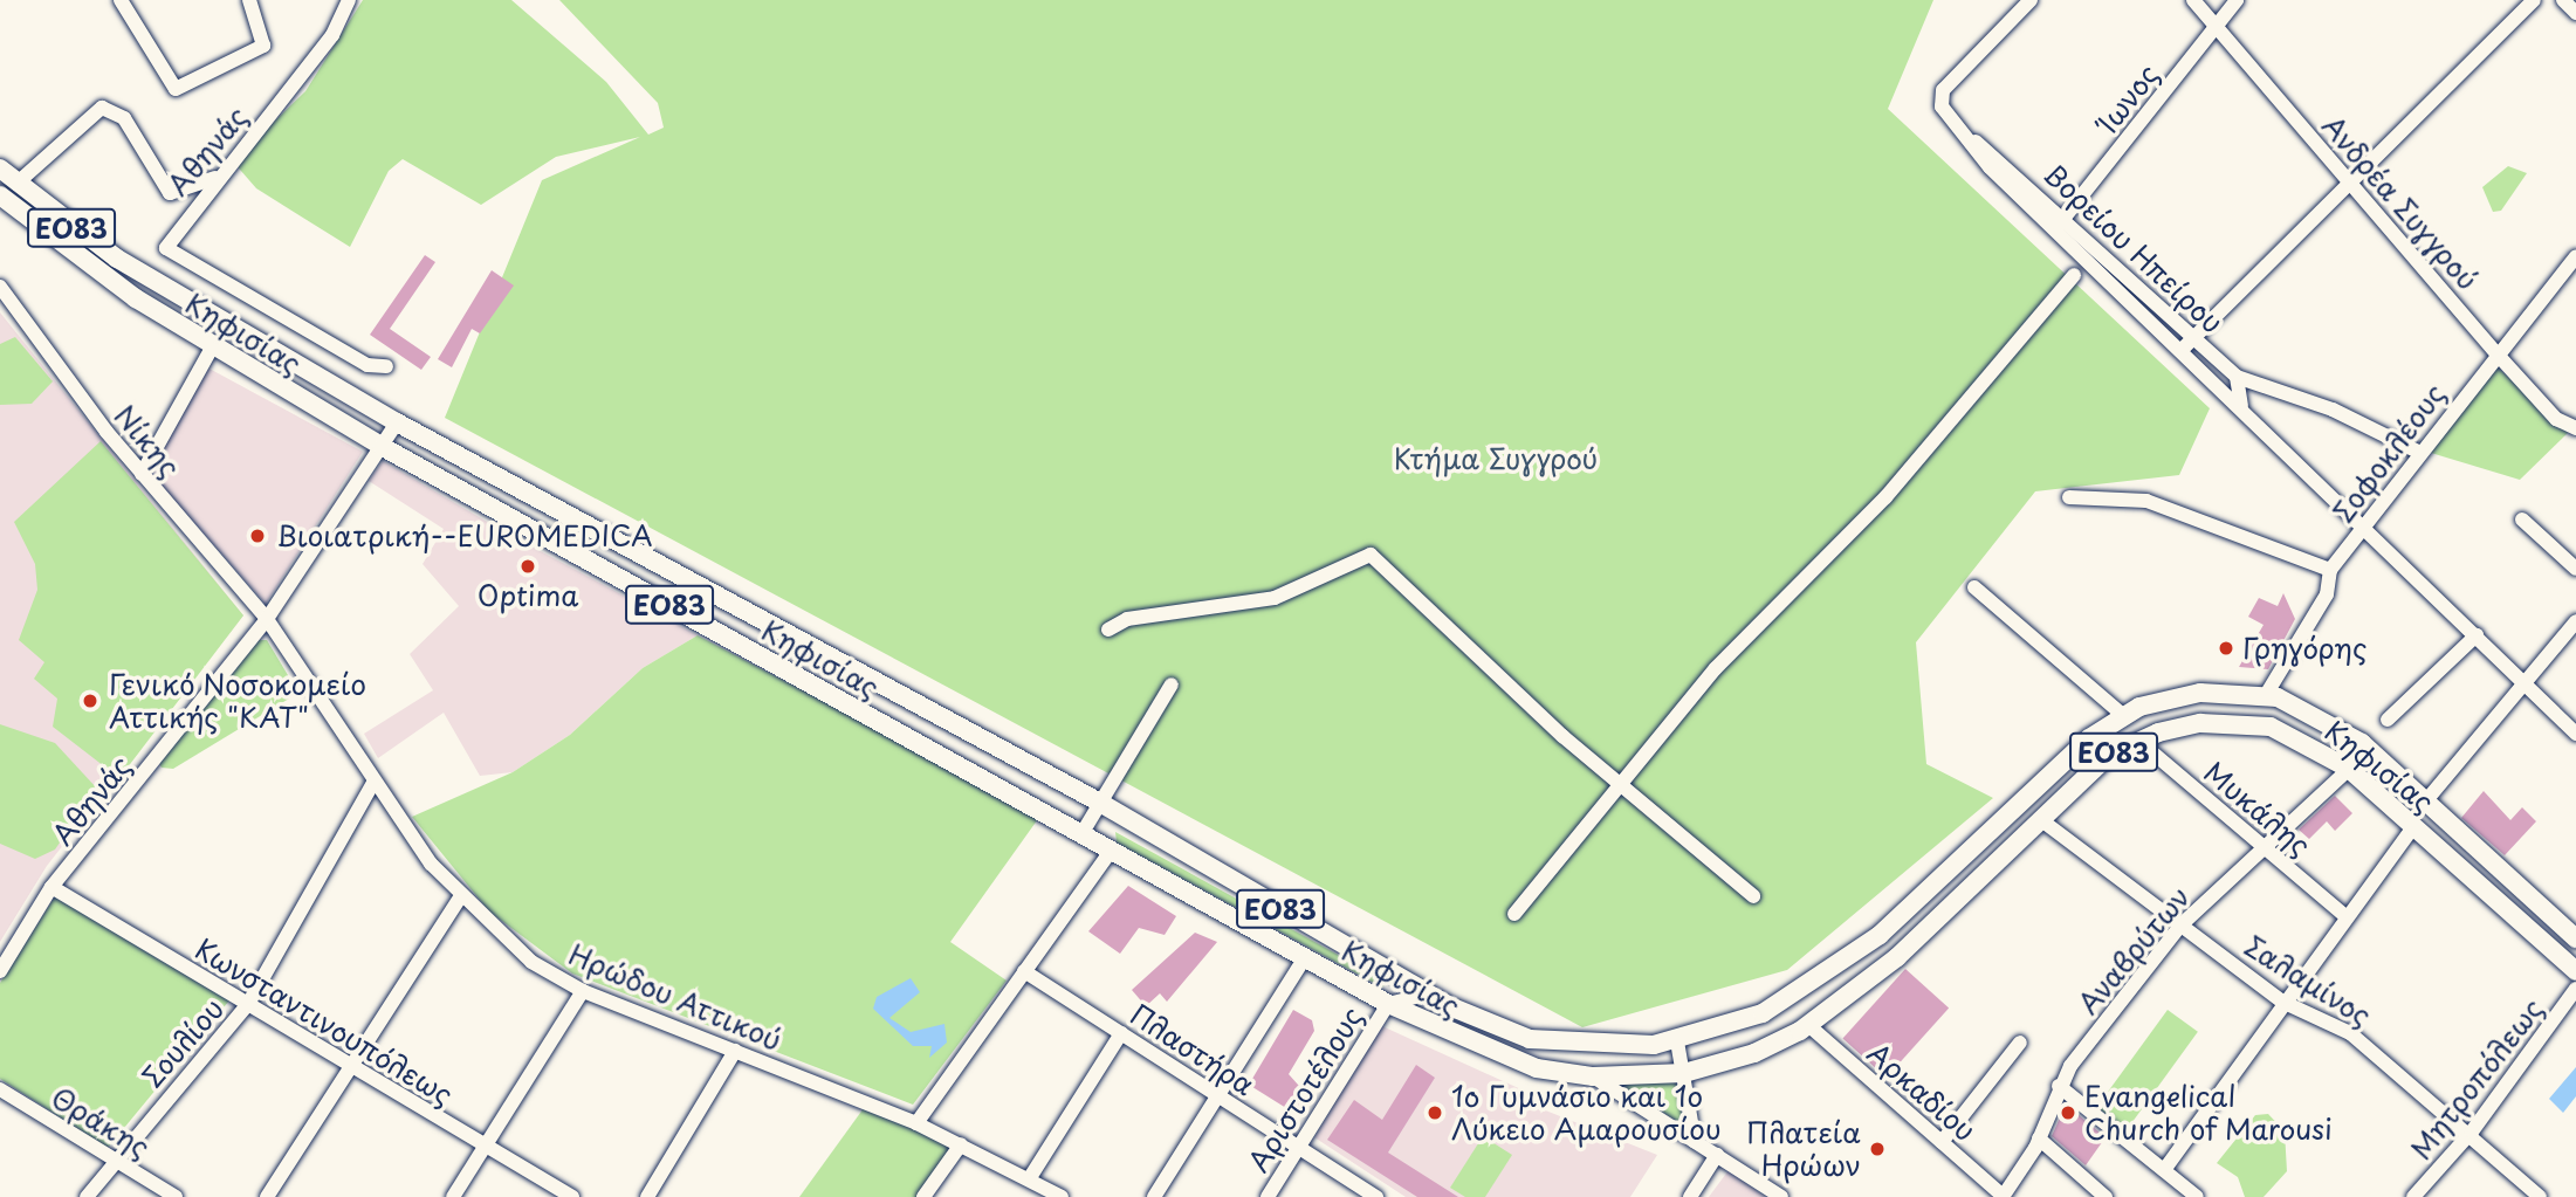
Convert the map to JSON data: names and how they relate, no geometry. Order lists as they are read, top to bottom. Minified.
{"streets":{"main road":["ΕΟ83","Κηφισίας"],"street":["Ίωνος","Αθηνάς","Ανδρέα Συγγρού","Βορείου Ηπείρου","Νίκης","Σοφοκλέους","Μυκάλης","Αναβρύτων","Σαλαμίνος","Ηρώδου Αττικού","Κωνσταντινουπόλεως","Σουλίου","Πλαστήρα","Μητροπόλεως","Αριστοτέλους","Αρκαδίου","Θράκης"]},"crossings":[["Ίωνος","Ανδρέα Συγγρού"],["Ίωνος","Βορείου Ηπείρου"],["Αθηνάς","Κηφισίας"],["Αθηνάς","Νίκης"],["Αθηνάς","Ηρώδου Αττικού"],["Αθηνάς","Κωνσταντινουπόλεως"],["Ανδρέα Συγγρού","Σοφοκλέους"],["Βορείου Ηπείρου","Σοφοκλέους"],["Κηφισίας","Σοφοκλέους"],["Κηφισίας","Μυκάλης"],["Κηφισίας","Αναβρύτων"],["Κηφισίας","Σαλαμίνος"],["Κηφισίας","Αριστοτέλους"],["Κηφισίας","Αρκαδίου"],["Νίκης","Ηρώδου Αττικού"],["Μυκάλης","Αναβρύτων"],["Αναβρύτων","Σαλαμίνος"],["Αναβρύτων","Αρκαδίου"],["Σαλαμίνος","Μητροπόλεως"],["Ηρώδου Αττικού","Σουλίου"],["Κωνσταντινουπόλεως","Σουλίου"],["Σουλίου","Θράκης"],["Πλαστήρα","Αριστοτέλους"]],"parks":["Κτήμα Συγγρού"],"places":["Βιοιατρική--EUROMEDICA","Optima","Γρηγόρης","Γενικό Νοσοκομείο Αττικής \"ΚΑΤ\"","1ο Γυμνάσιο και 1ο Λύκειο Αμαρουσίου","Evangelical Church of Marousi","Πλατεία Ηρώων"]}
